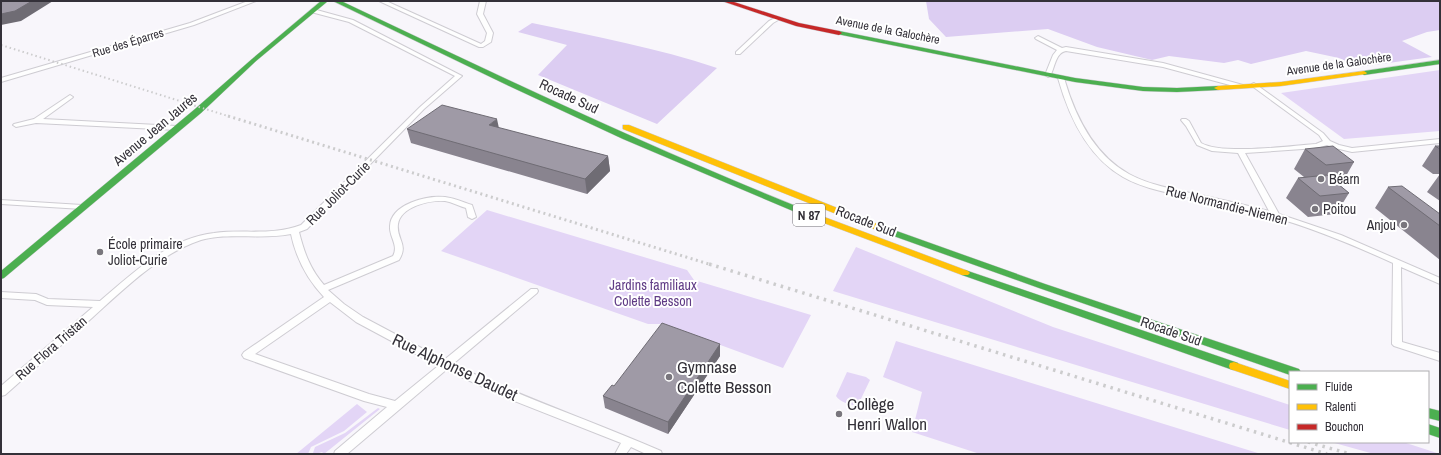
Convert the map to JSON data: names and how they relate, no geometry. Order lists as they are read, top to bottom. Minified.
{"streets":{"main road":["Avenue de la Galochère","Rocade Sud","Avenue Jean Jaurès","N 87"],"street":["Rue des Éparres","Rue Joliot-Curie","Rue Normandie-Niemen","Rue Flora Tristan","Rue Alphonse Daudet"]},"crossings":[["Avenue de la Galochère","Rue Normandie-Niemen"],["Avenue Jean Jaurès","Rue Joliot-Curie"],["Rue Joliot-Curie","Rue Flora Tristan"],["Rue Joliot-Curie","Rue Alphonse Daudet"]],"parks":["Jardins familiaux Colette Besson"],"places":["Béarn","Poitou","Anjou","École primaire Joliot-Curie","Gymnase Colette Besson","Collège Henri Wallon"],"legend":["Fluide","Ralenti","Bouchon"]}
